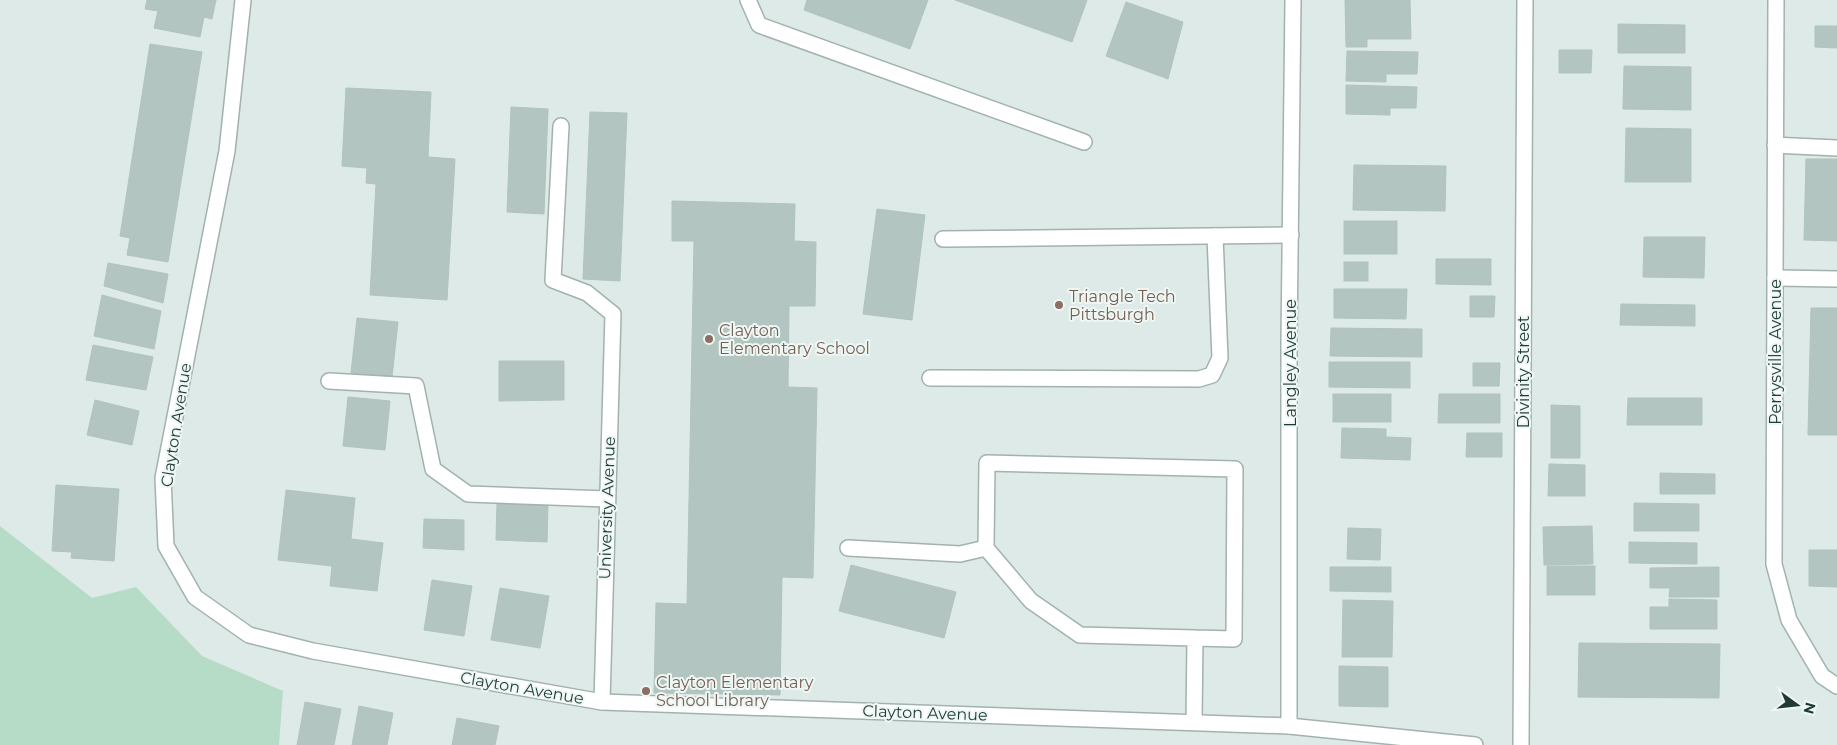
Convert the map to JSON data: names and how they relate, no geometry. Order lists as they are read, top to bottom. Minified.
{"streets":{"street":["Perrysville Avenue","Langley Avenue","Divinity Street","Clayton Avenue","University Avenue"]},"crossings":[["Langley Avenue","Clayton Avenue"],["Clayton Avenue","University Avenue"]],"places":["Triangle Tech Pittsburgh","Clayton Elementary School","Clayton Elementary School Library"],"north":"right"}
